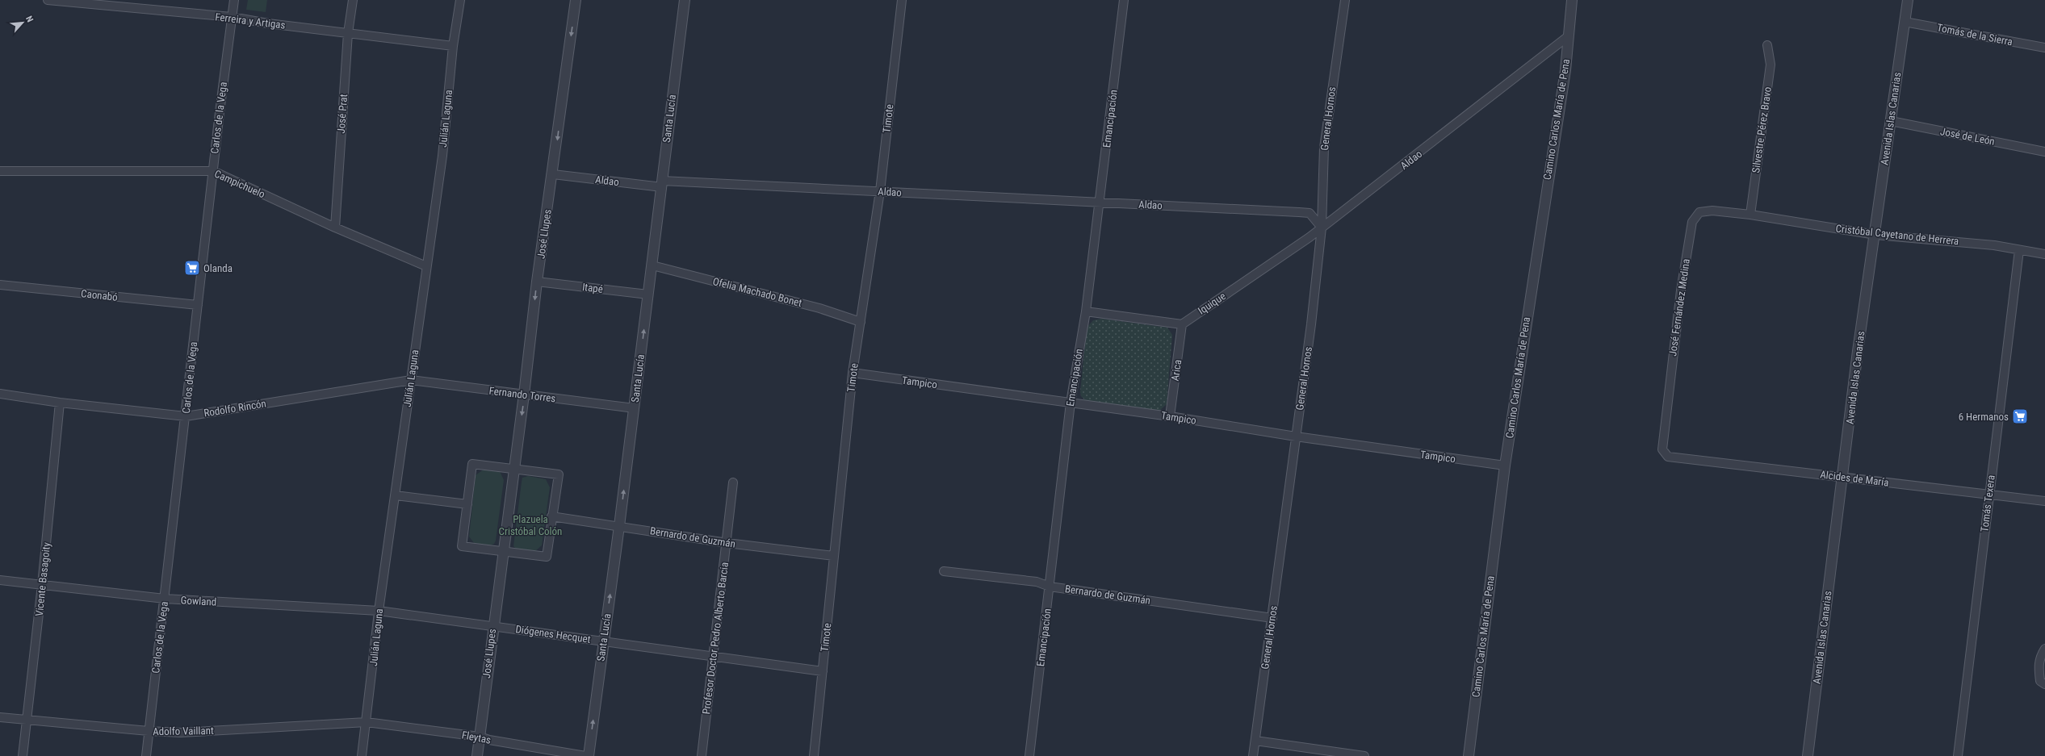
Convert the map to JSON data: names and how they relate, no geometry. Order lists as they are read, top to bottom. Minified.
{"streets":{"street":["Ferreira y Artigas","Tomás de la Sierra","José Prat","Carlos de la Vega","Julián Laguna","Santa Lucía","Timote","Emancipación","General Hornos","Avenida Islas Canarias","Camino Carlos María de Pena","Silvestre Pérez Bravo","José de León","Aldao","Campichuelo","José Llupes","Cristóbal Cayetano de Herrera","Itapé","Ofelia Machado Bonet","Caonabó","Iquique","José Fernández Medina","Arica","Tampico","Fernando Torres","Rodolfo Rincón","Alcides de María","Tomás Texera","Bernardo de Guzmán","Vicente Basagoity","Gowland","Diógenes Hecquet","Profesor Doctor Pedro Alberto Barcia","Adolfo Vaillant","Fleytas"]},"crossings":[["Ferreira y Artigas","José Prat"],["Ferreira y Artigas","Carlos de la Vega"],["Ferreira y Artigas","Julián Laguna"],["Tomás de la Sierra","Avenida Islas Canarias"],["José Prat","Campichuelo"],["Carlos de la Vega","Campichuelo"],["Carlos de la Vega","Caonabó"],["Carlos de la Vega","Rodolfo Rincón"],["Carlos de la Vega","Gowland"],["Carlos de la Vega","Adolfo Vaillant"],["Julián Laguna","Campichuelo"],["Julián Laguna","Fernando Torres"],["Julián Laguna","Rodolfo Rincón"],["Julián Laguna","Gowland"],["Julián Laguna","Diógenes Hecquet"],["Julián Laguna","Adolfo Vaillant"],["Julián Laguna","Fleytas"],["Santa Lucía","Aldao"],["Santa Lucía","Itapé"],["Santa Lucía","Ofelia Machado Bonet"],["Santa Lucía","Fernando Torres"],["Santa Lucía","Bernardo de Guzmán"],["Santa Lucía","Diógenes Hecquet"],["Timote","Aldao"],["Timote","Ofelia Machado Bonet"],["Timote","Tampico"],["Timote","Bernardo de Guzmán"],["Timote","Diógenes Hecquet"],["Emancipación","Aldao"],["Emancipación","Tampico"],["Emancipación","Bernardo de Guzmán"],["General Hornos","Aldao"],["General Hornos","Iquique"],["General Hornos","Tampico"],["General Hornos","Bernardo de Guzmán"],["Avenida Islas Canarias","José de León"],["Avenida Islas Canarias","Cristóbal Cayetano de Herrera"],["Avenida Islas Canarias","Alcides de María"],["Camino Carlos María de Pena","Aldao"],["Camino Carlos María de Pena","Tampico"],["Silvestre Pérez Bravo","Cristóbal Cayetano de Herrera"],["Silvestre Pérez Bravo","José Fernández Medina"],["Aldao","José Llupes"],["Aldao","Iquique"],["José Llupes","Itapé"],["José Llupes","Fernando Torres"],["José Llupes","Diógenes Hecquet"],["José Llupes","Fleytas"],["Cristóbal Cayetano de Herrera","José Fernández Medina"],["Cristóbal Cayetano de Herrera","Tomás Texera"],["Iquique","Arica"],["José Fernández Medina","Alcides de María"],["Arica","Tampico"],["Fernando Torres","Rodolfo Rincón"],["Rodolfo Rincón","Vicente Basagoity"],["Alcides de María","Tomás Texera"],["Bernardo de Guzmán","Profesor Doctor Pedro Alberto Barcia"],["Vicente Basagoity","Gowland"],["Vicente Basagoity","Adolfo Vaillant"],["Gowland","Diógenes Hecquet"],["Diógenes Hecquet","Profesor Doctor Pedro Alberto Barcia"],["Adolfo Vaillant","Fleytas"]],"one_way":["Santa Lucía","José Llupes"],"parks":["Plazuela Cristóbal Colón"],"places":{"supermarket":["Olanda","6 Hermanos"]},"north":"top right"}
